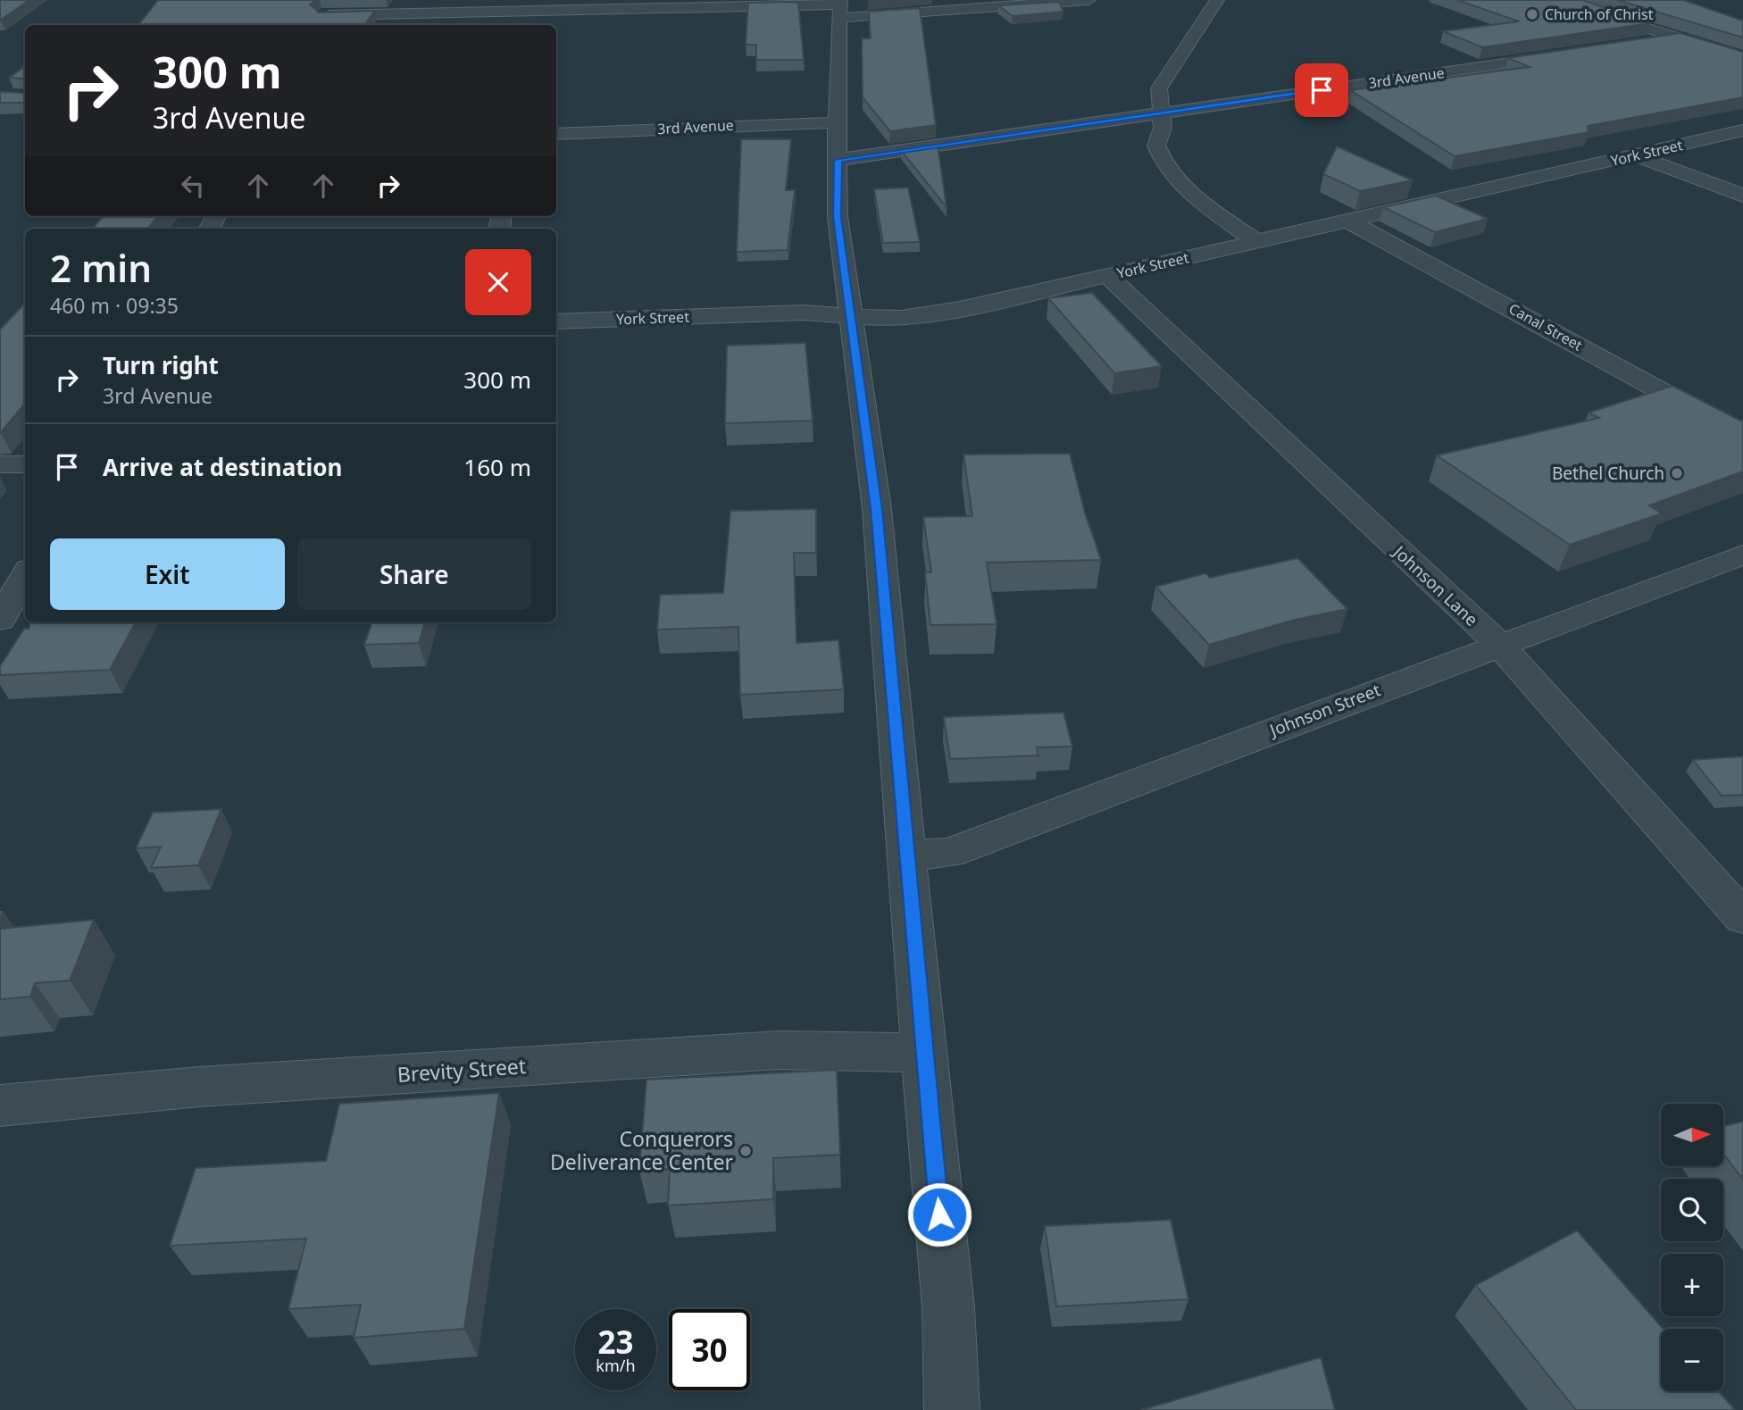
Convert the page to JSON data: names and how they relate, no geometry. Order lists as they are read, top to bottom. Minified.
{"streets":{"street":["3rd Avenue","York Street","Canal Street","Johnson Lane","Johnson Street","Brevity Street"]},"crossings":[["York Street","Canal Street"],["York Street","Johnson Lane"],["Johnson Lane","Johnson Street"]],"places":["Church of Christ","Bethel Church","Conquerors Deliverance Center"],"north":"right","page":{"turn":["300 m","3rd Avenue"],"heading":["2 min","460 m · 09:35"],"list":[{"name":"Turn right","note":"3rd Avenue","value":"300 m"},{"name":"Arrive at destination","value":"160 m"}],"buttons":["Exit","Share"],"map_buttons":["+","−"],"speed":"23 km/h","limit":"30"}}
